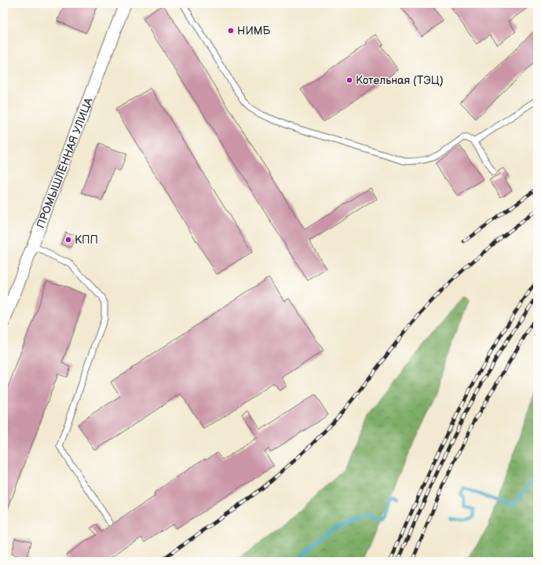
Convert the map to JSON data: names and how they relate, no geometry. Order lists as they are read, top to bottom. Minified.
{"streets":{"street":["ПРОМЫШЛЕННАЯ УЛИЦА"]},"places":["НИМБ","Котельная (ТЭЦ)","КПП"]}
